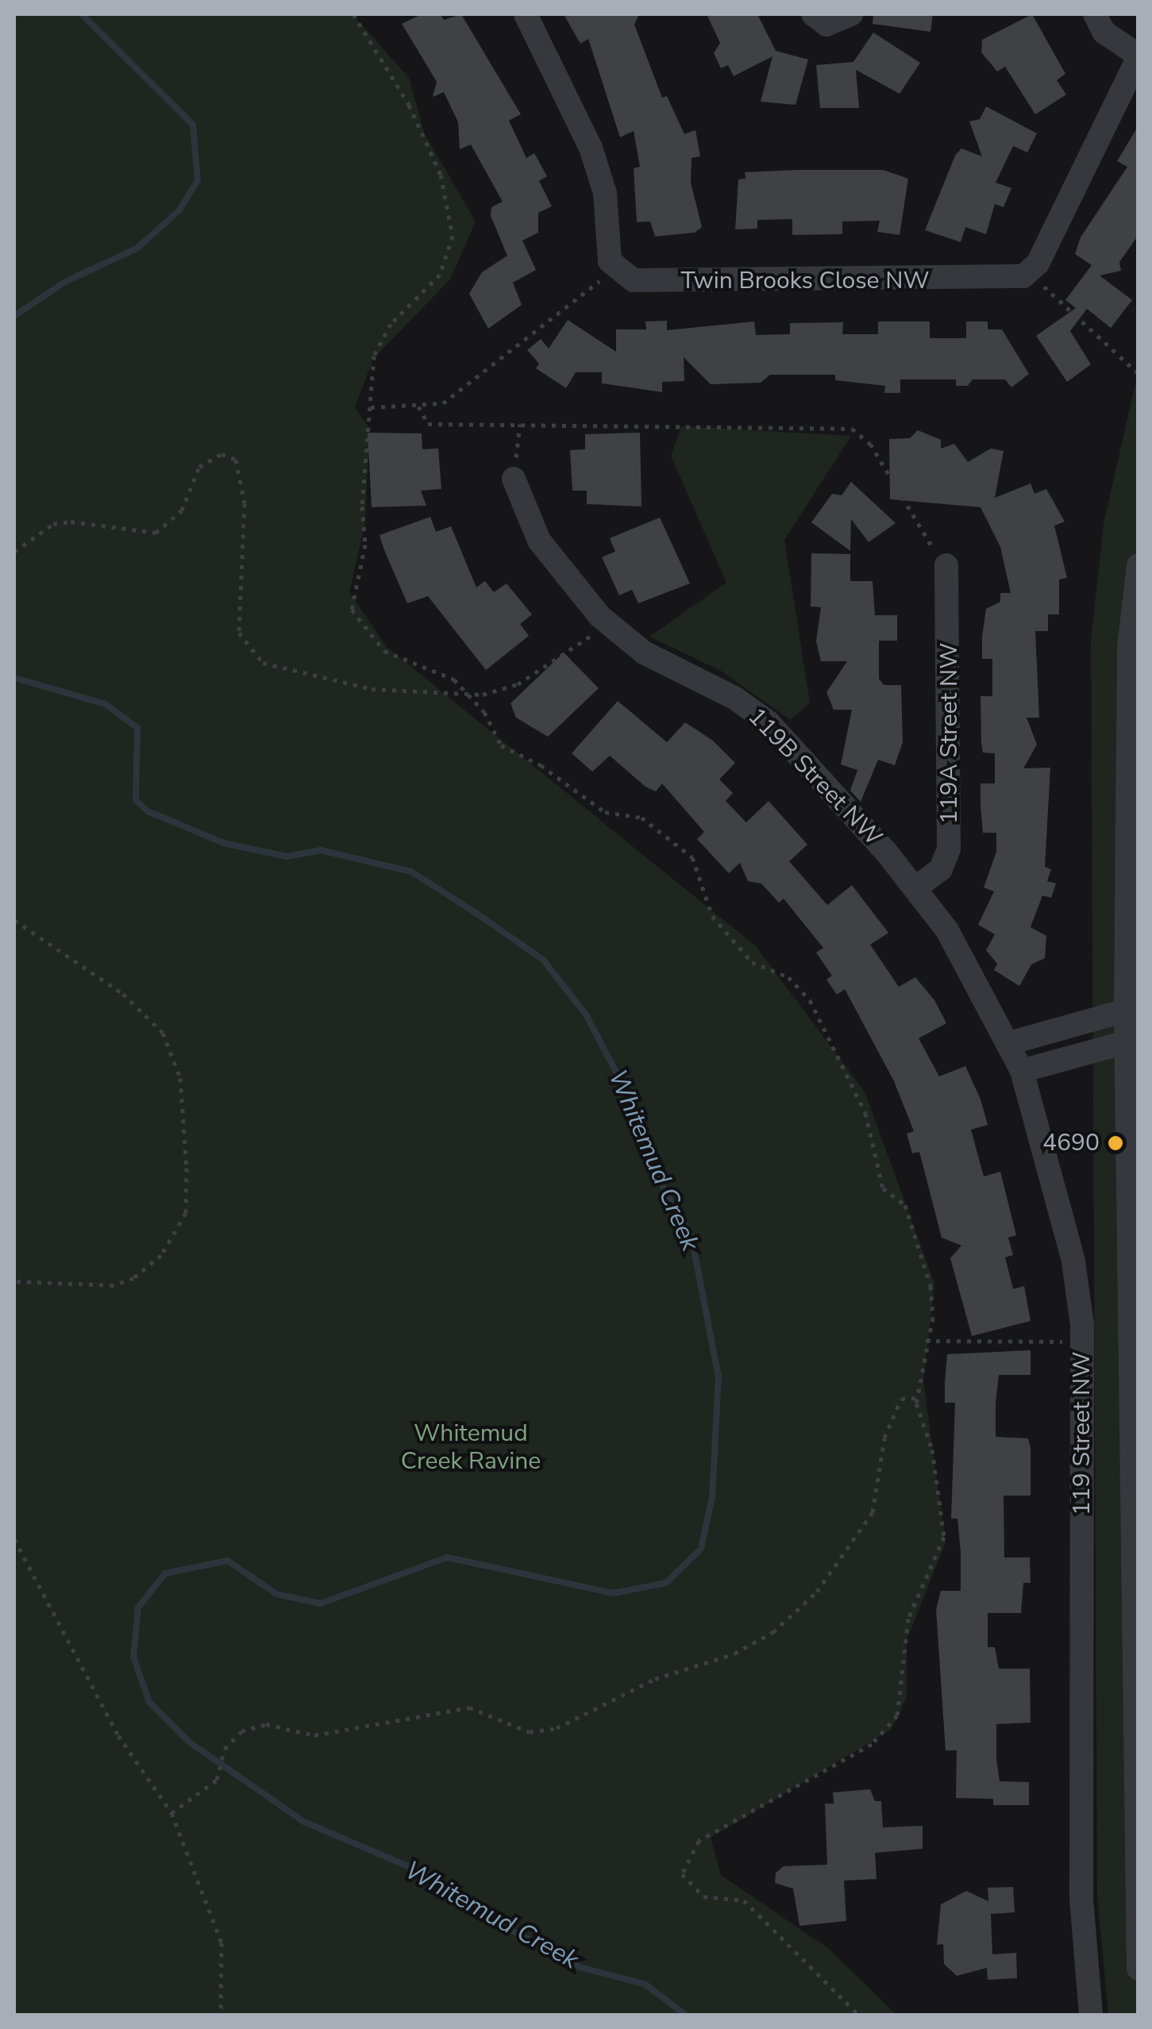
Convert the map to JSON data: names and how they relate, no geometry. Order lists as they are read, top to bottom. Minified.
{"streets":{"street":["Twin Brooks Close NW","119A Street NW","119B Street NW","119 Street NW"]},"crossings":[["119A Street NW","119B Street NW"],["119A Street NW","119 Street NW"],["119B Street NW","119 Street NW"]],"water":["Whitemud Creek"],"parks":["Whitemud Creek Ravine"],"places":["4690"]}
